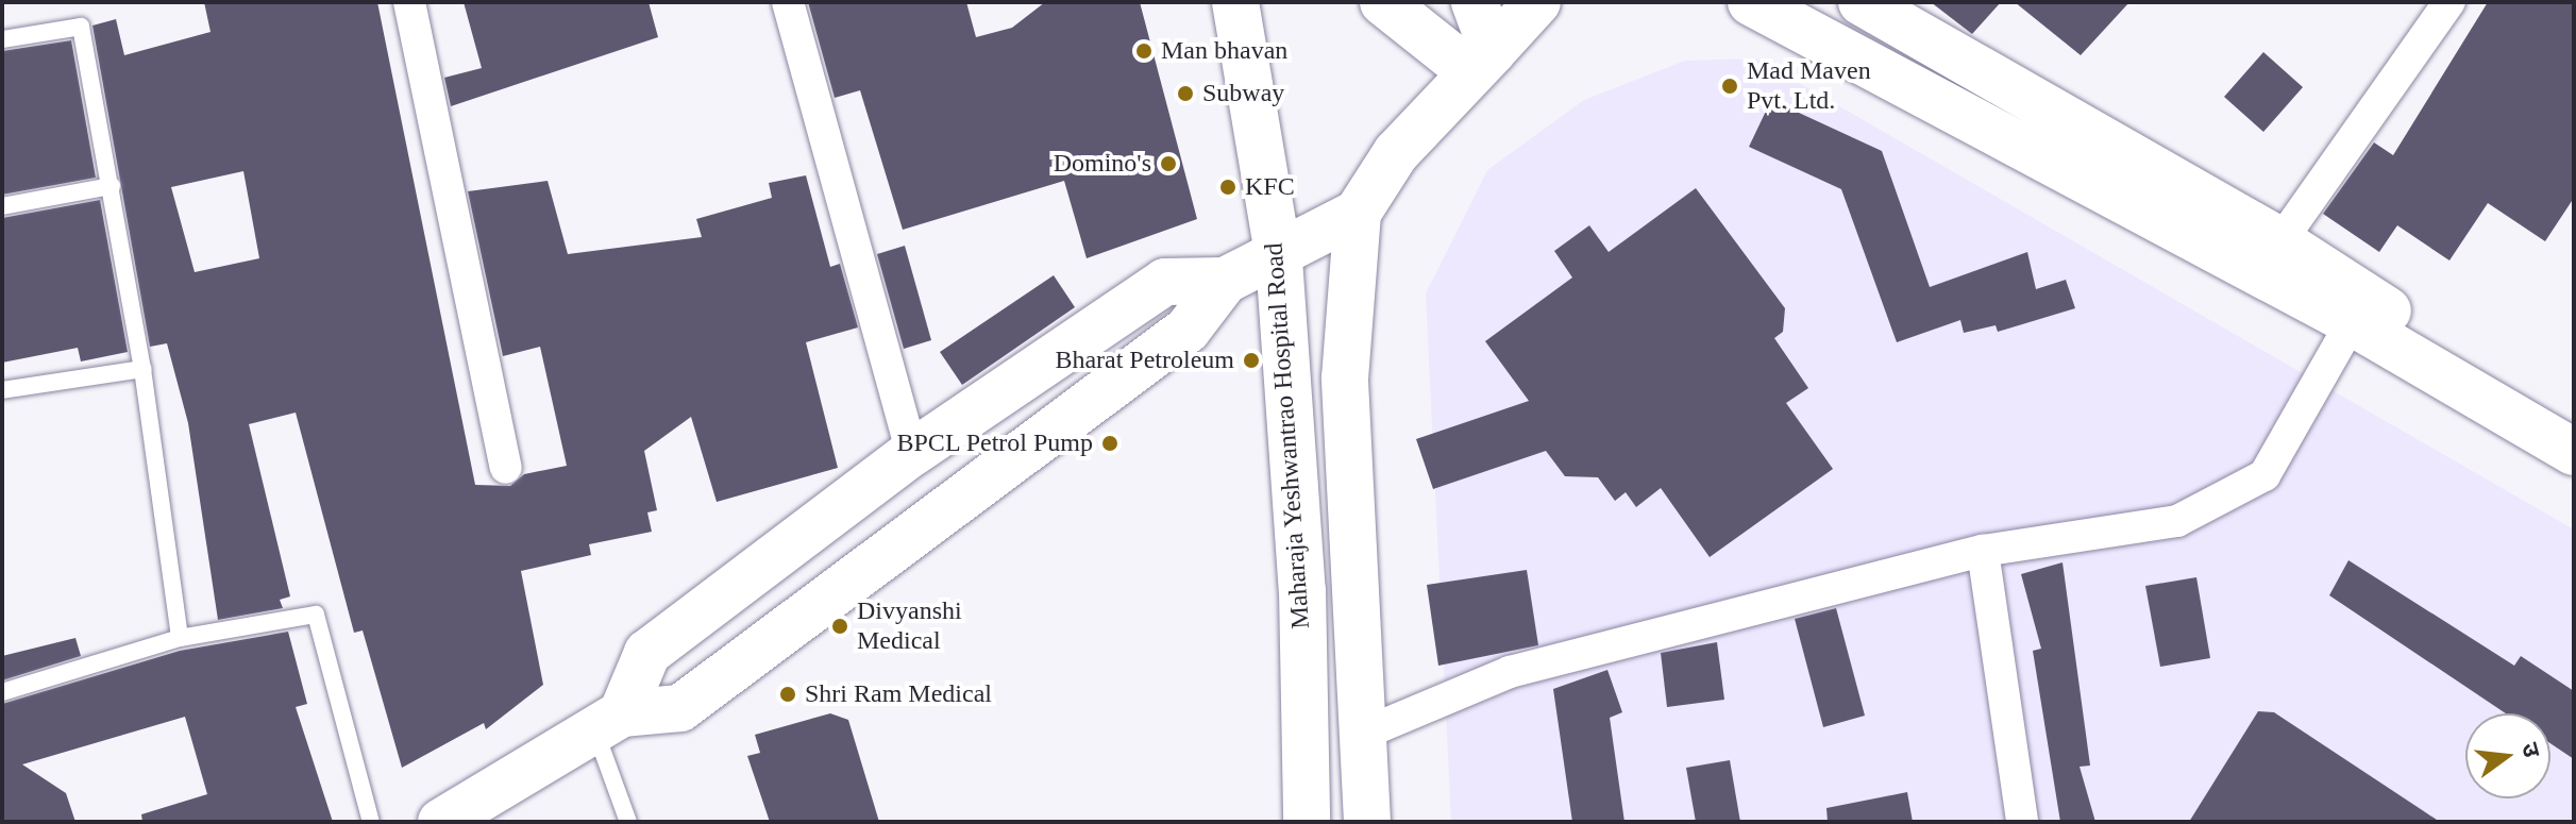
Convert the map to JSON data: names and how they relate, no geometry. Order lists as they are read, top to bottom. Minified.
{"streets":{"main road":["Maharaja Yeshwantrao Hospital Road"]},"places":["Man bhavan","Mad Maven Pvt. Ltd.","Subway","Domino's","KFC","Bharat Petroleum","BPCL Petrol Pump","Divyanshi Medical","Shri Ram Medical"],"north":"right"}
